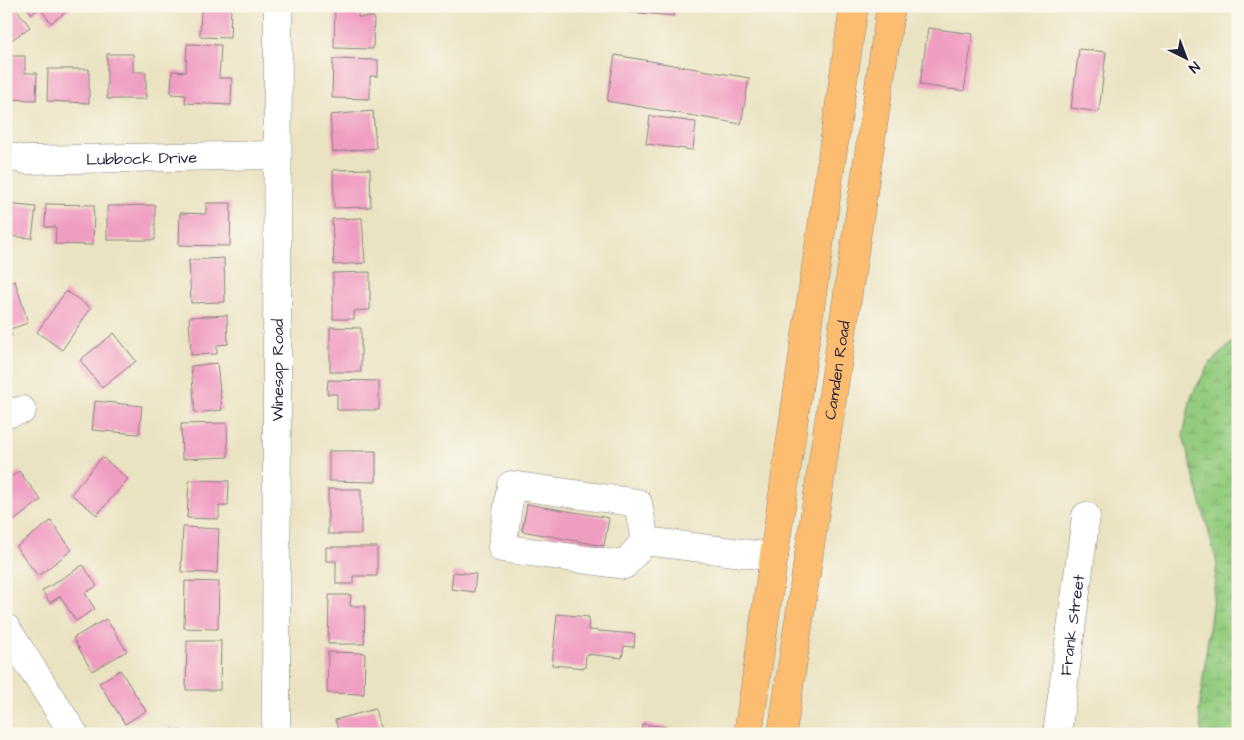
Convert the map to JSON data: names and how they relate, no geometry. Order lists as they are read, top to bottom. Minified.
{"streets":{"main road":["Camden Road"],"street":["Lubbock Drive","Winesap Road","Frank Street"]},"crossings":[["Lubbock Drive","Winesap Road"]],"north":"bottom right"}
